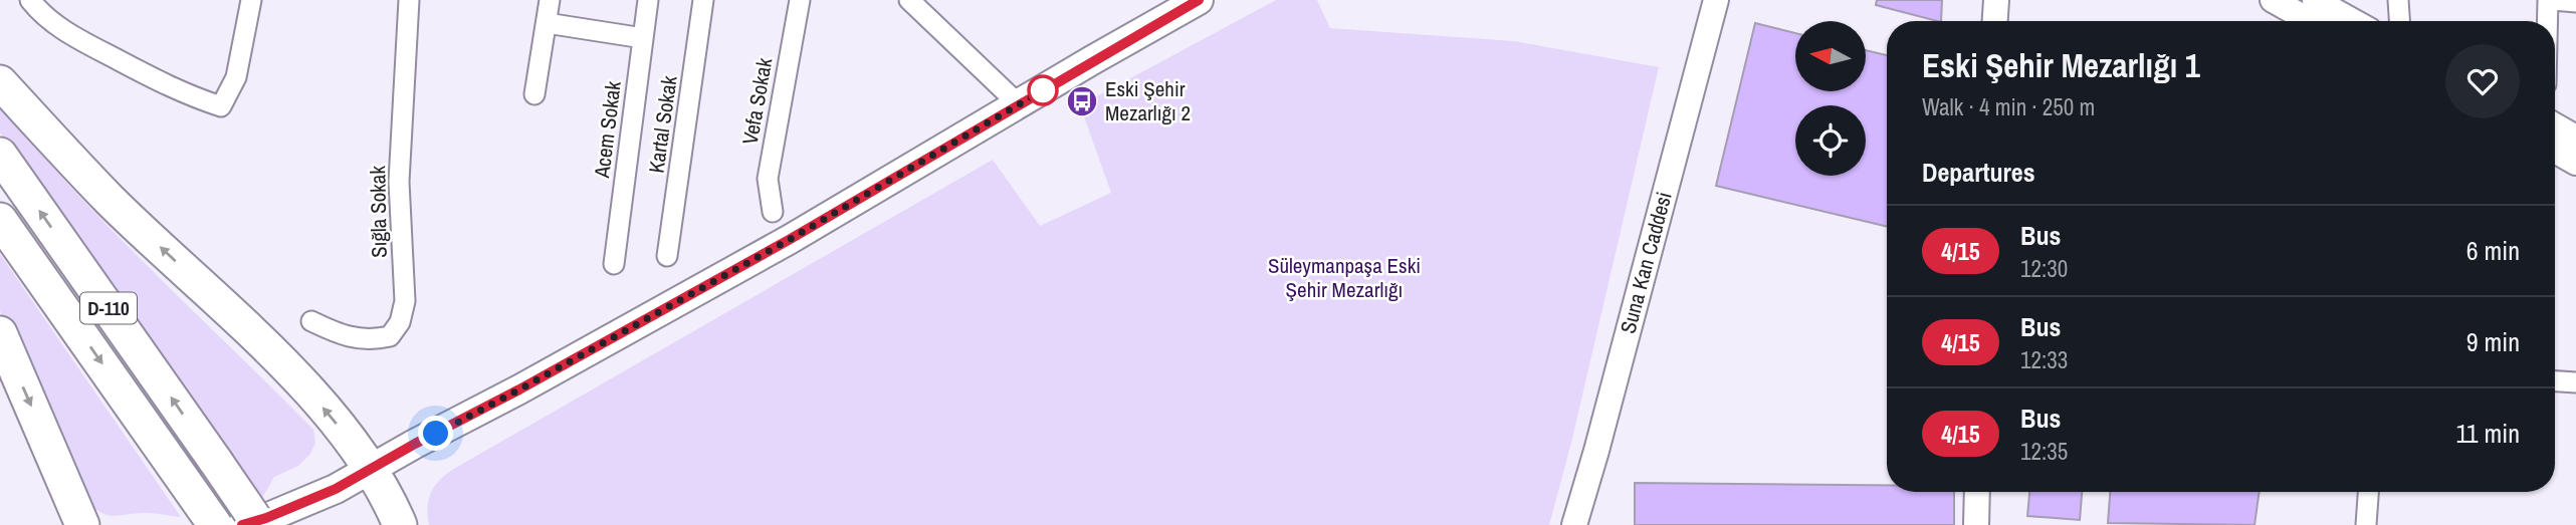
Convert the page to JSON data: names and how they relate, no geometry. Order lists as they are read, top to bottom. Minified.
{"streets":{"highway":["D-110"],"street":["Vefa Sokak","Kartal Sokak","Acem Sokak","Sığla Sokak","Suna Kan Caddesi"]},"parks":["Süleymanpaşa Eski Şehir Mezarlığı"],"places":{"bus stop":["Eski Şehir Mezarlığı 2"]},"lines":["bus line 4/15"],"north":"left","page":{"heading":[["Eski Şehir Mezarlığı 1","Walk · 4 min · 250 m"],"Departures"],"list":[{"mark":"4/15","name":"Bus","note":"12:30","value":"6 min"},{"mark":"4/15","name":"Bus","note":"12:33","value":"9 min"},{"mark":"4/15","name":"Bus","note":"12:35","value":"11 min"}]}}
